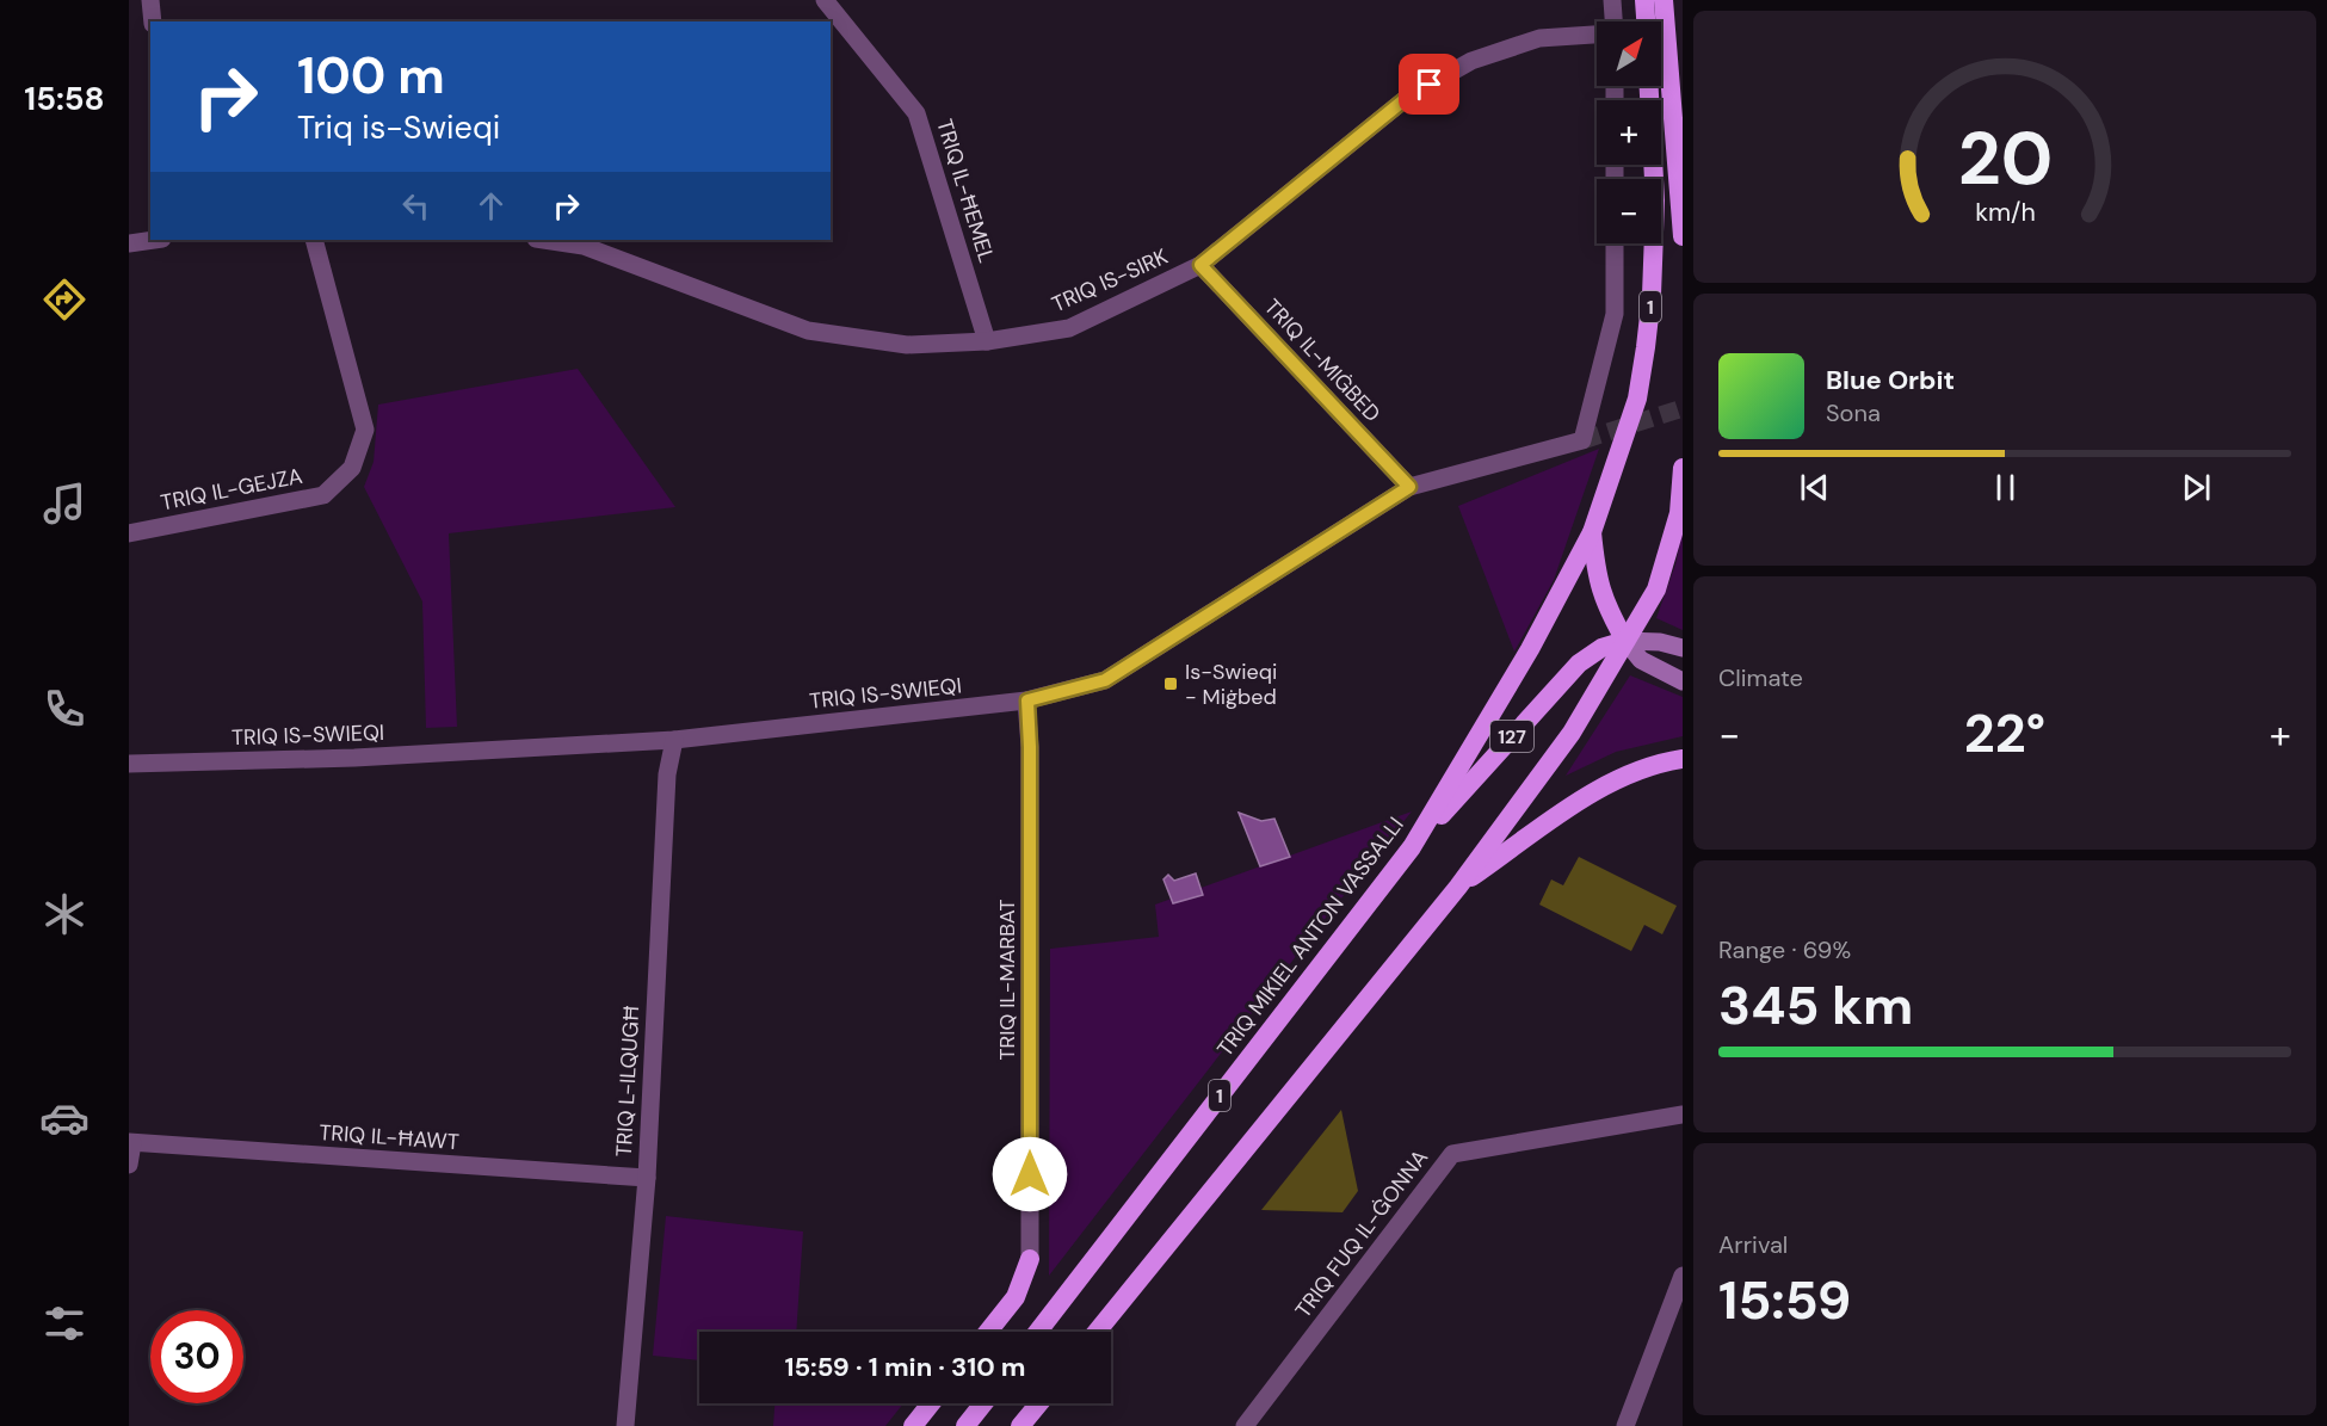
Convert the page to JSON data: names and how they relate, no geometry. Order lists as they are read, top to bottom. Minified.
{"streets":{"highway":["1","127","TRIQ MIKIEL ANTON VASSALLI"],"street":["TRIQ IL-ĦEMEL","TRIQ IS-SIRK","TRIQ IL-MIĠBED","TRIQ IL-GEJZA","TRIQ IS-SWIEQI","TRIQ IL-MARBAT","TRIQ L-ILQUGĦ","TRIQ IL-ĦAWT","TRIQ FUQ IL-ĠONNA"]},"crossings":[["TRIQ IL-ĦEMEL","TRIQ IS-SIRK"],["TRIQ IS-SIRK","TRIQ IL-MIĠBED"],["1","TRIQ MIKIEL ANTON VASSALLI"],["TRIQ IL-MIĠBED","TRIQ IS-SWIEQI"],["TRIQ IS-SWIEQI","TRIQ IL-MARBAT"],["TRIQ IS-SWIEQI","TRIQ L-ILQUGĦ"],["127","TRIQ MIKIEL ANTON VASSALLI"],["TRIQ L-ILQUGĦ","TRIQ IL-ĦAWT"]],"places":{"transit":["Is-Swieqi - Miġbed"]},"north":"top right","page":{"tabs":"15:58","map_buttons":["+","−"],"turn":["100 m","Triq is-Swieqi"],"song":["Blue Orbit","Sona"],"tile":["Climate",["Range · 69%","345 km"],["Arrival","15:59"]],"heat":["−","22°","+"],"limit":"30","trip":"15:59 · 1 min · 310 m","gauge":["20","km/h"]}}
